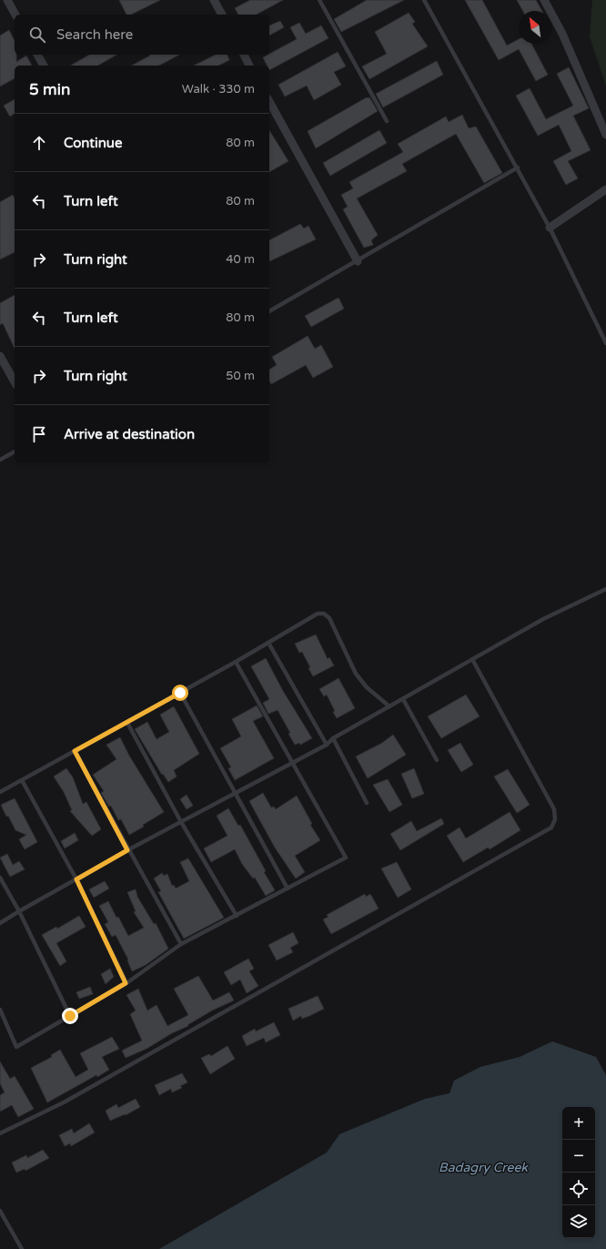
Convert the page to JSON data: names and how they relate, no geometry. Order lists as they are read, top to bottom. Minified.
{"water":["Badagry Creek"],"north":"top left","page":{"search":"Search here","heading":["5 min","Walk · 330 m"],"list":[["Continue","80 m"],["Turn left","80 m"],["Turn right","40 m"],["Turn left","80 m"],["Turn right","50 m"],"Arrive at destination"],"map_buttons":["+","−"]}}
